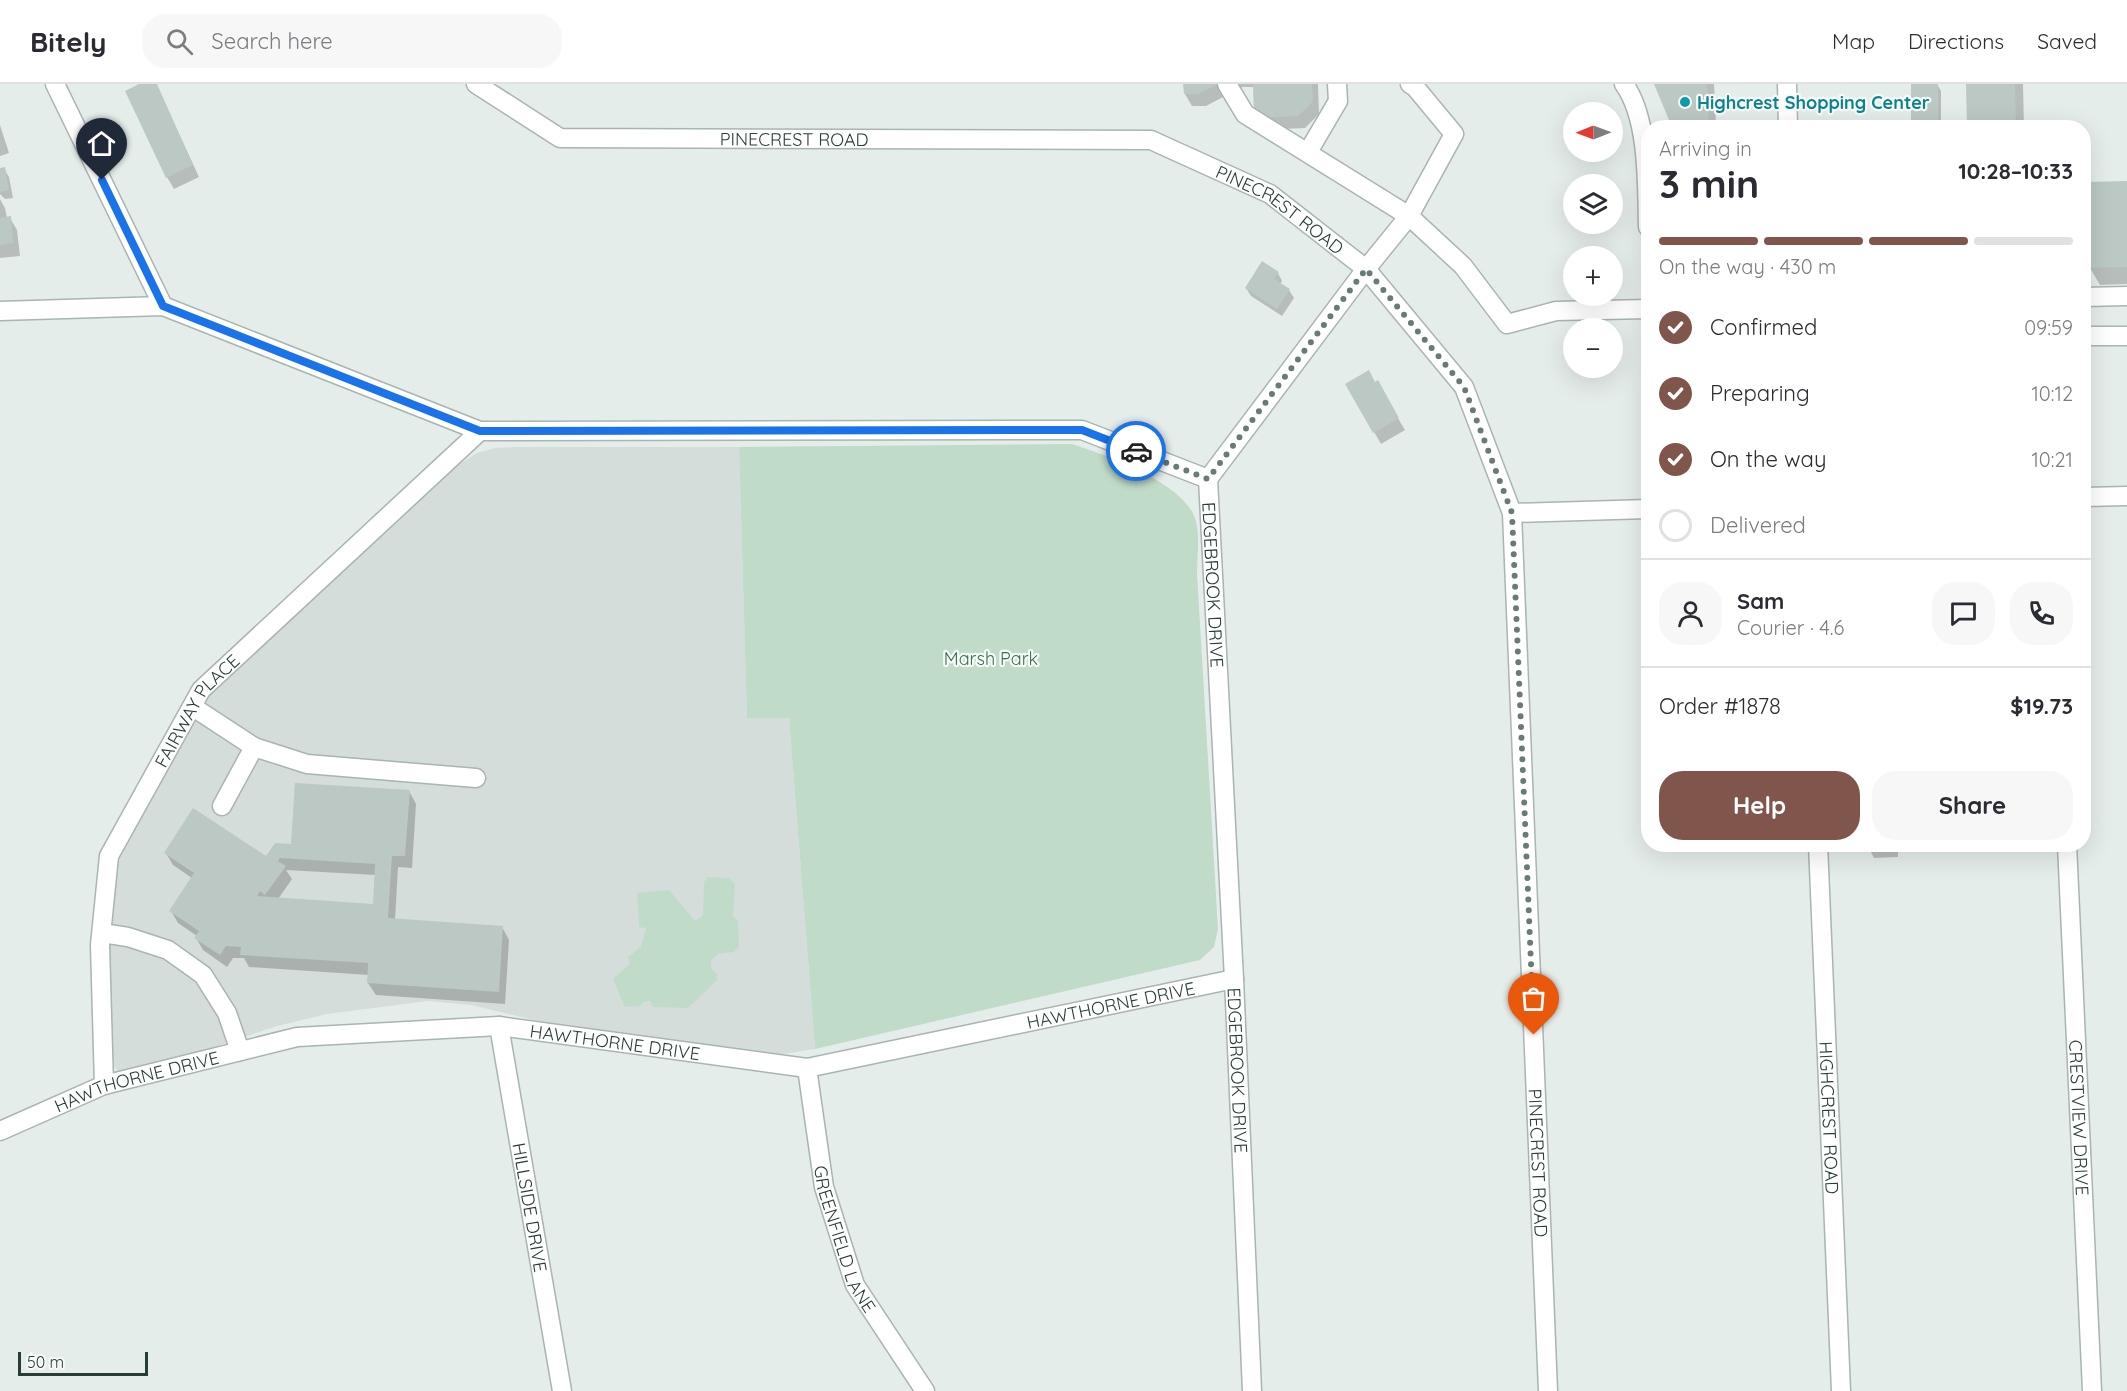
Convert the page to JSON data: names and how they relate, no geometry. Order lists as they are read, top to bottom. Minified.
{"streets":{"street":["PINECREST ROAD","EDGEBROOK DRIVE","FAIRWAY PLACE","HAWTHORNE DRIVE","HIGHCREST ROAD","CRESTVIEW DRIVE","HILLSIDE DRIVE","GREENFIELD LANE"]},"crossings":[["EDGEBROOK DRIVE","FAIRWAY PLACE"],["EDGEBROOK DRIVE","HAWTHORNE DRIVE"],["FAIRWAY PLACE","HAWTHORNE DRIVE"],["HAWTHORNE DRIVE","HILLSIDE DRIVE"],["HAWTHORNE DRIVE","GREENFIELD LANE"]],"parks":["Marsh Park"],"places":["Highcrest Shopping Center"],"scale_bar":"50 m","north":"left","page":{"header":"Bitely","search":"Search here","nav":["Map","Directions","Saved"],"map_buttons":["+","−"],"heading":["3 min","Arriving in","10:28–10:33"],"panel":["Sam","Courier · 4.6","Order #1878","$19.73"],"bar":"On the way · 430 m","list":[["Confirmed","09:59"],["Preparing","10:12"],["On the way","10:21"],"Delivered"],"buttons":["Help","Share"],"scale":"50 m"}}
